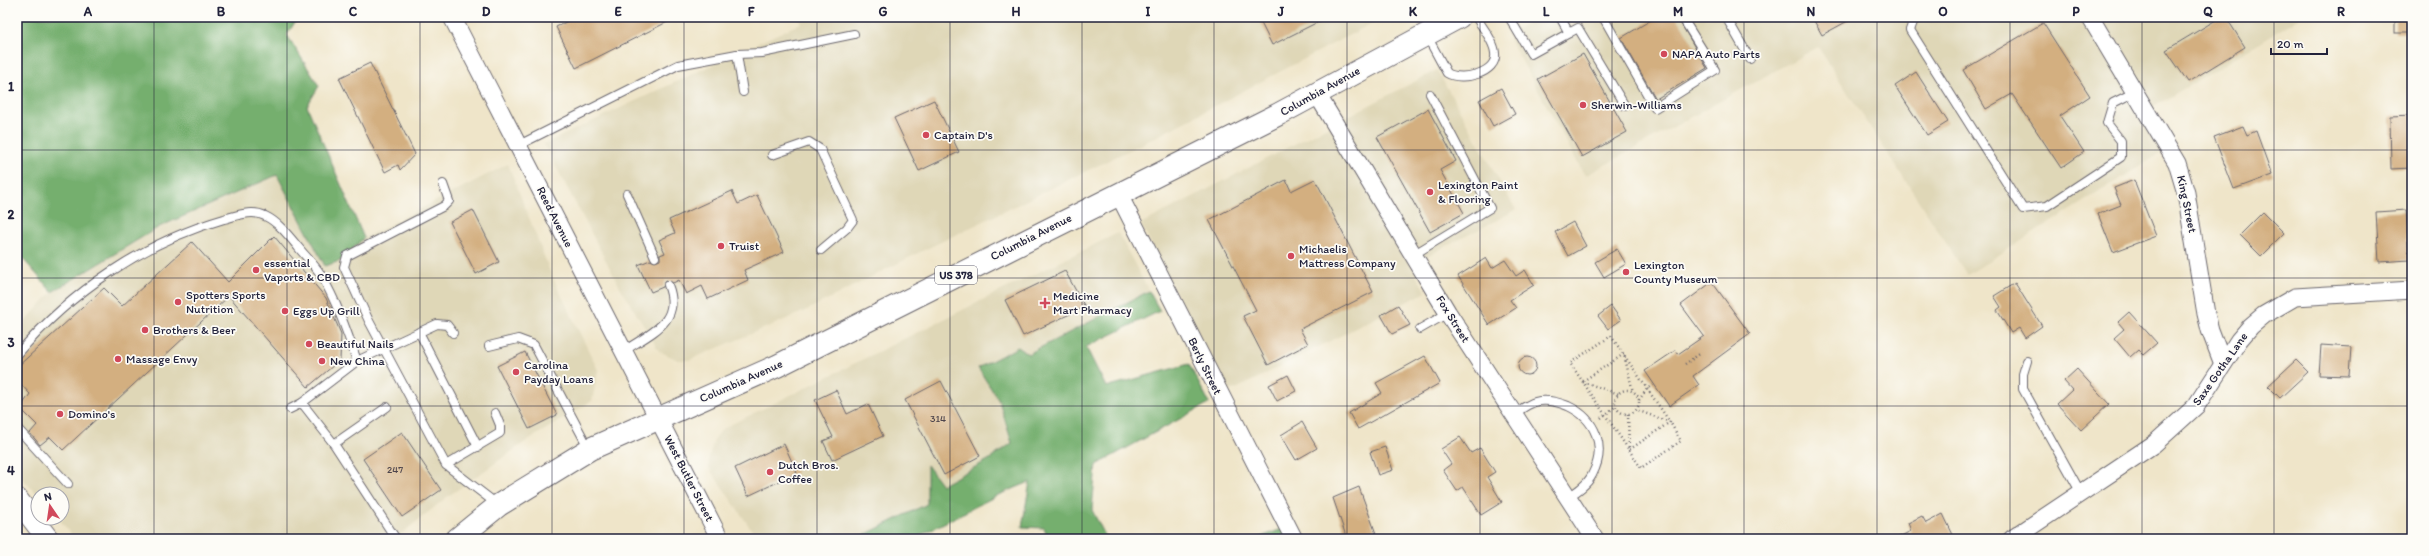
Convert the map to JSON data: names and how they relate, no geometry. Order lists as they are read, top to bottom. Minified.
{"streets":{"main road":["Columbia Avenue","US 378"],"street":["King Street","Reed Avenue","Fox Street","Berly Street","Saxe Gotha Lane","West Butler Street"]},"crossings":[["Columbia Avenue","Reed Avenue"],["Columbia Avenue","Fox Street"],["Columbia Avenue","Berly Street"],["Columbia Avenue","West Butler Street"],["King Street","Saxe Gotha Lane"],["Reed Avenue","West Butler Street"]],"places":{"other":["NAPA Auto Parts","Sherwin-Williams","Captain D's","Lexington Paint & Flooring","Truist","Michaelis Mattress Company","essential Vaports & CBD","Lexington County Museum","Spotters Sports Nutrition","Eggs Up Grill","Brothers & Beer","Beautiful Nails","Massage Envy","New China","Carolina Payday Loans","Domino's","Dutch Bros. Coffee"],"health":["Medicine Mart Pharmacy"]},"house_numbers":["314","247"],"scale_bar":"20 m","north":"top","grid":{"columns":["A","B","C","D","E","F","G","H","I","J","K","L","M","N","O","P","Q","R"],"rows":["1","2","3","4"]}}
